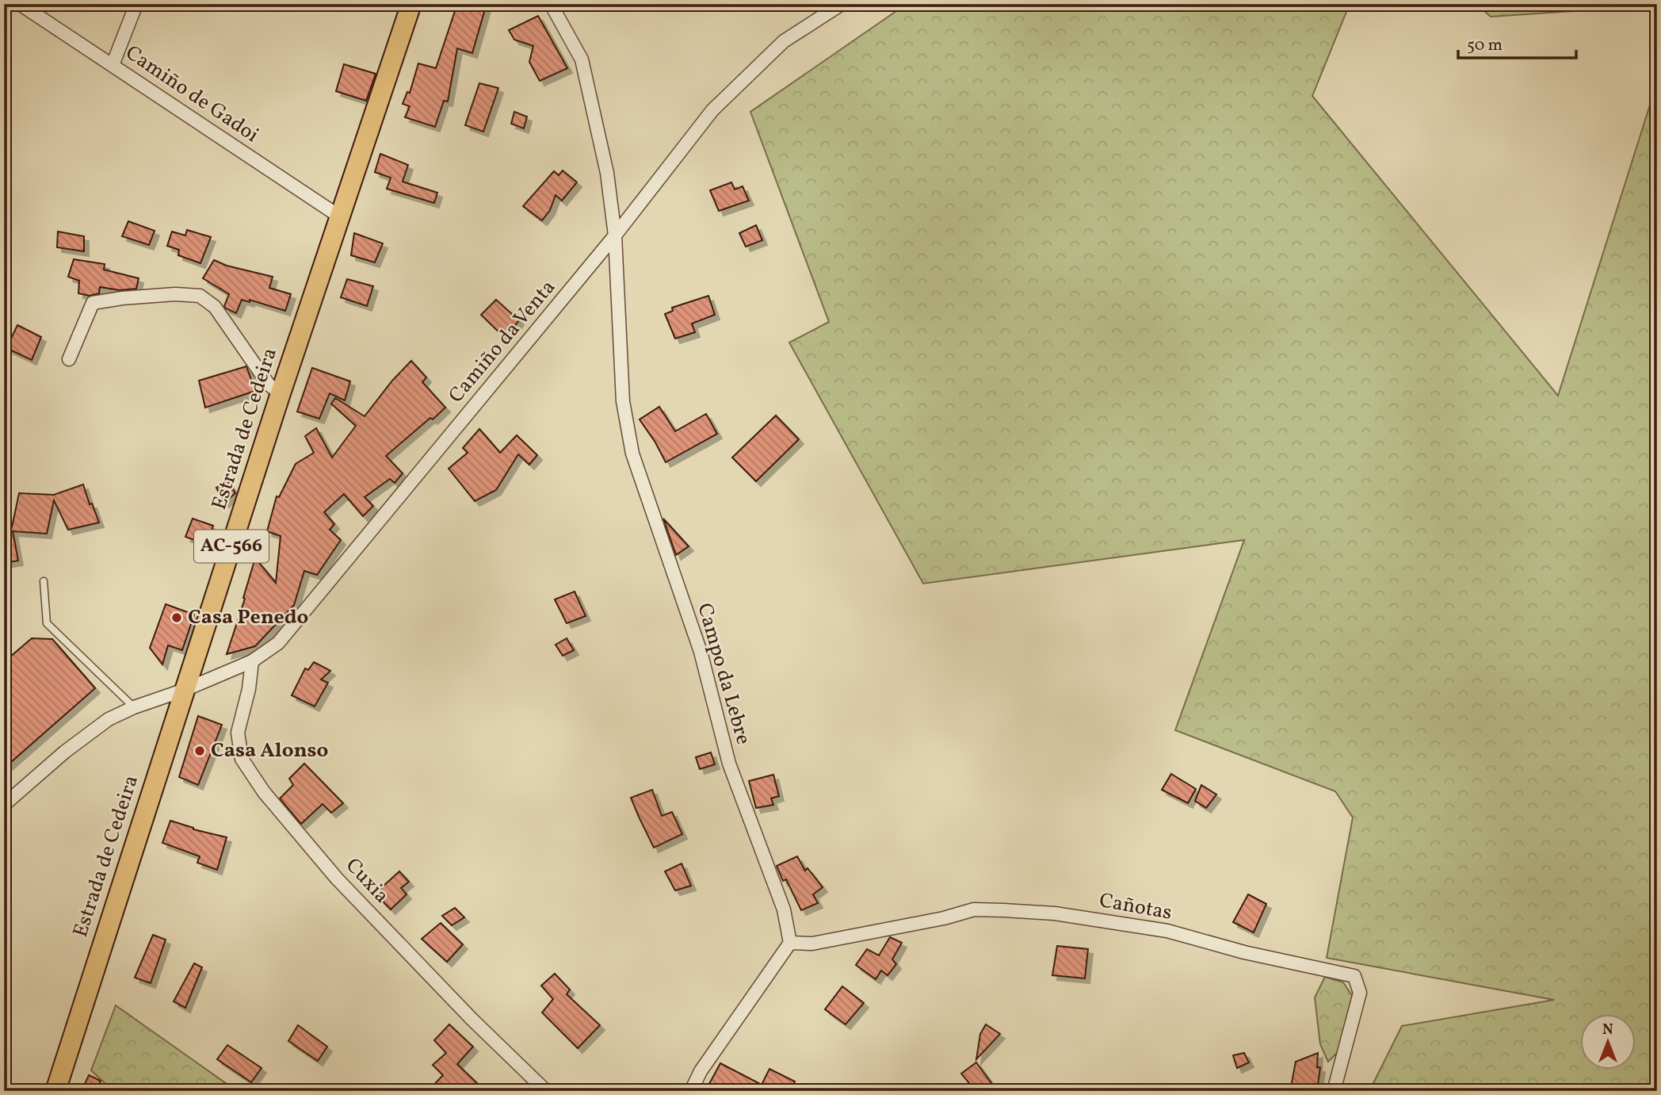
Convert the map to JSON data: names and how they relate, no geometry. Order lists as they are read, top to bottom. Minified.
{"streets":{"main road":["Estrada de Cedeira","AC-566"],"street":["Camiño de Gadoi","Camiño da Venta","Campo da Lebre","Cuxia","Cañotas"]},"crossings":[["Camiño de Gadoi","Estrada de Cedeira"],["Camiño da Venta","Estrada de Cedeira"],["Camiño da Venta","Campo da Lebre"],["Camiño da Venta","Cuxia"],["Campo da Lebre","Cañotas"]],"places":["Casa Penedo","Casa Alonso"],"scale_bar":"50 m","north":"top"}
